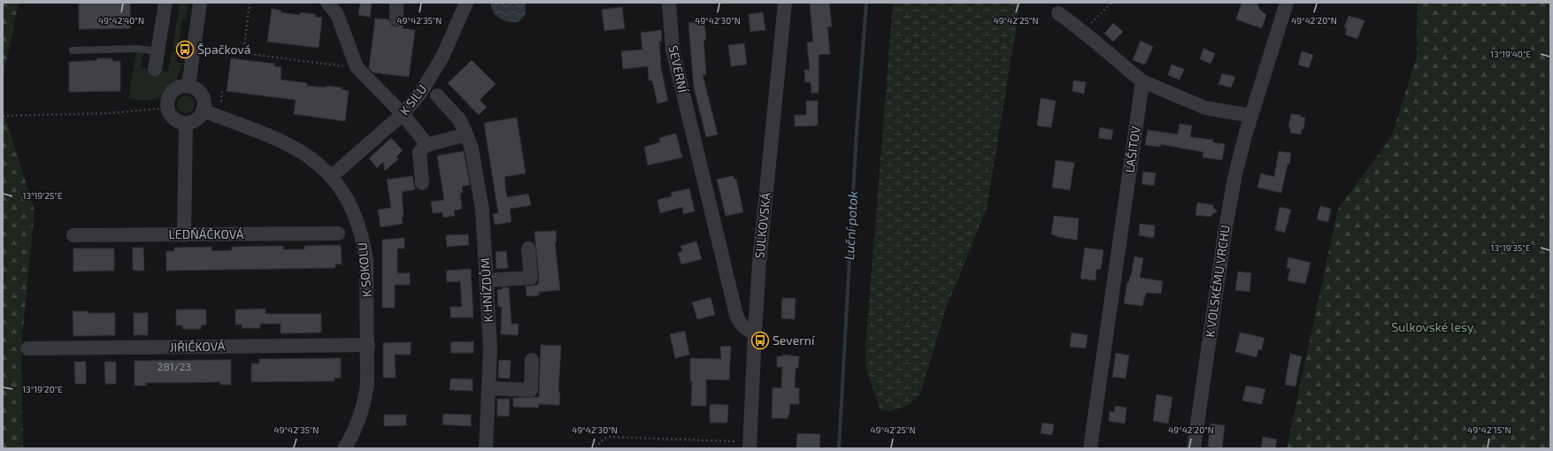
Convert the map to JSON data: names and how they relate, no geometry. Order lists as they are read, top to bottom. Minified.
{"streets":{"street":["SEVERNÍ","K SILU","LAŠITOV","SULKOVSKÁ","LEDŇÁČKOVÁ","K SOKOLU","K VOLSKÉMU VRCHU","K HNÍZDŮM","JIŘIČKOVÁ"]},"crossings":[["SEVERNÍ","SULKOVSKÁ"],["K SILU","K SOKOLU"],["K SOKOLU","JIŘIČKOVÁ"]],"water":["Luční potok"],"parks":["Sulkovské lesy"],"places":{"bus stop":["Špačková","Severní"]},"house_numbers":["281/23"],"coordinates":["49°42'40\"N","49°42'35\"N","49°42'30\"N","49°42'25\"N","49°42'20\"N","13°19'40\"E","13°19'25\"E","13°19'35\"E","13°19'20\"E","49°42'15\"N"]}
